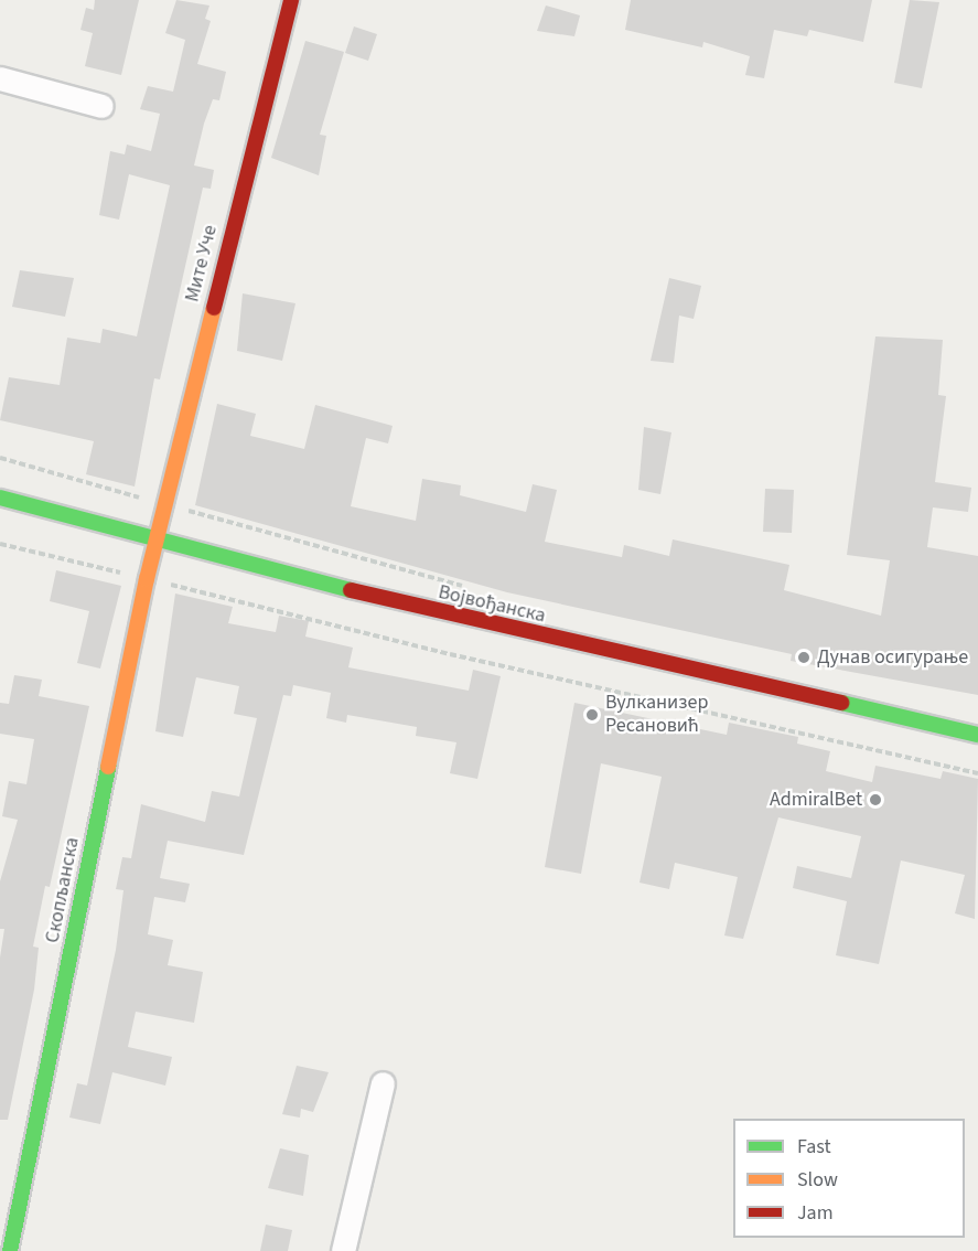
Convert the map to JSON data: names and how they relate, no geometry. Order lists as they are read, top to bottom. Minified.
{"streets":{"street":["Мите Уче","Војвођанска","Скопљанска"]},"crossings":[["Мите Уче","Војвођанска"],["Мите Уче","Скопљанска"],["Војвођанска","Скопљанска"]],"places":["Дунав осигурање","Вулканизер Ресановић","AdmiralBet"],"legend":["Fast","Slow","Jam"]}
